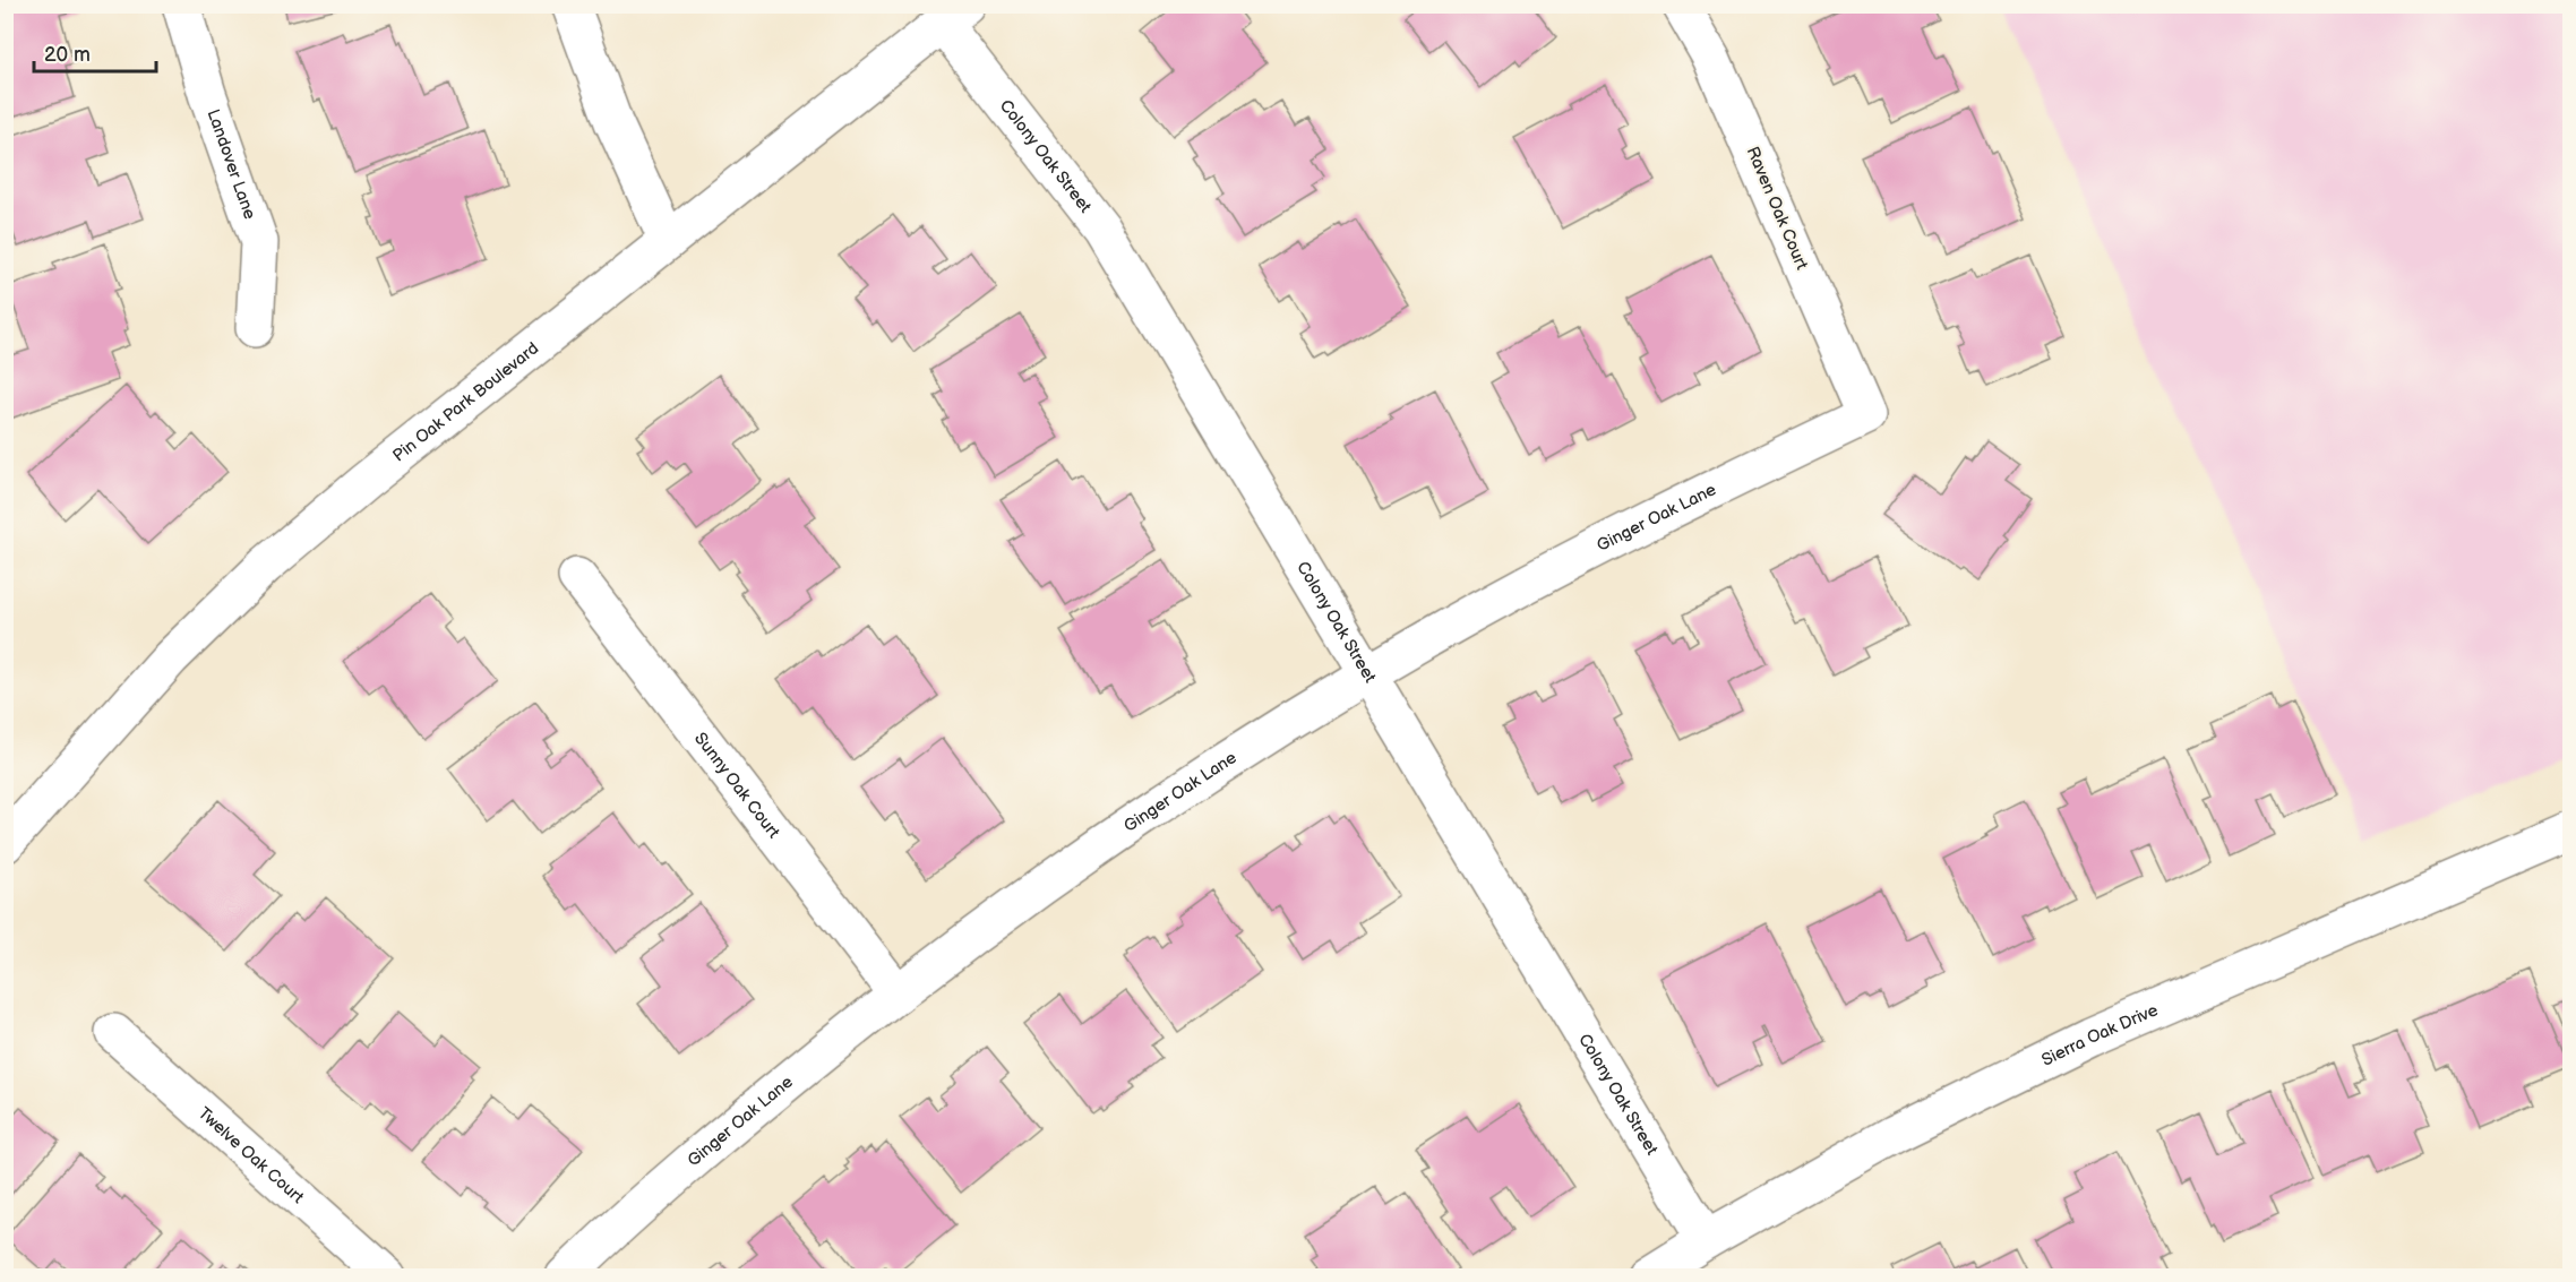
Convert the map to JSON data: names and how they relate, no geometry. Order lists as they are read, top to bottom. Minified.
{"streets":{"street":["Colony Oak Street","Landover Lane","Raven Oak Court","Pin Oak Park Boulevard","Ginger Oak Lane","Sunny Oak Court","Sierra Oak Drive","Twelve Oak Court"]},"crossings":[["Colony Oak Street","Pin Oak Park Boulevard"],["Colony Oak Street","Ginger Oak Lane"],["Colony Oak Street","Sierra Oak Drive"],["Raven Oak Court","Ginger Oak Lane"],["Ginger Oak Lane","Sunny Oak Court"]],"scale_bar":"20 m"}
